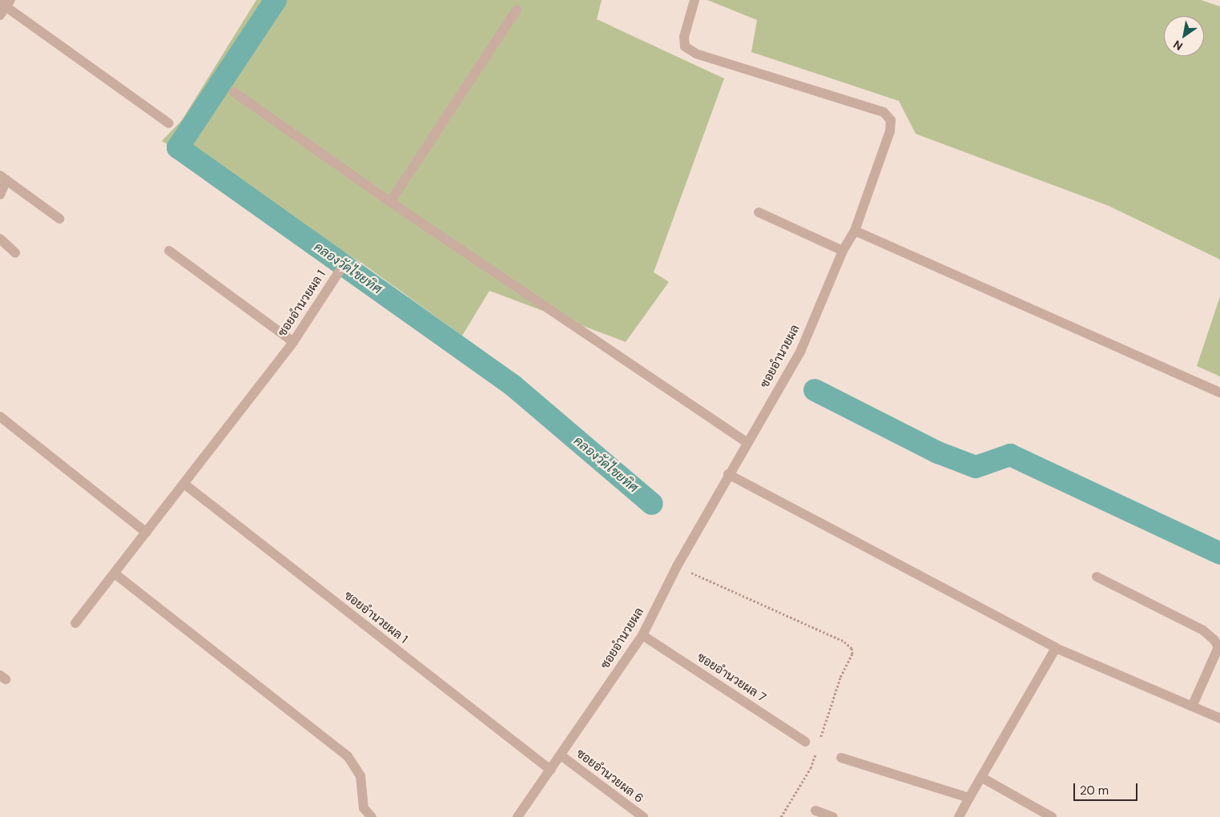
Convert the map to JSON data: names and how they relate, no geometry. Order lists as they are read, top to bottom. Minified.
{"streets":{"street":["ซอยอำนวยผล 1","ซอยอำนวยผล","ซอยอำนวยผล 7","ซอยอำนวยผล 6"]},"crossings":[["ซอยอำนวยผล 1","ซอยอำนวยผล"],["ซอยอำนวยผล","ซอยอำนวยผล 7"],["ซอยอำนวยผล","ซอยอำนวยผล 6"]],"water":["คลองวัดไชยทิศ"],"scale_bar":"20 m","north":"bottom left"}
